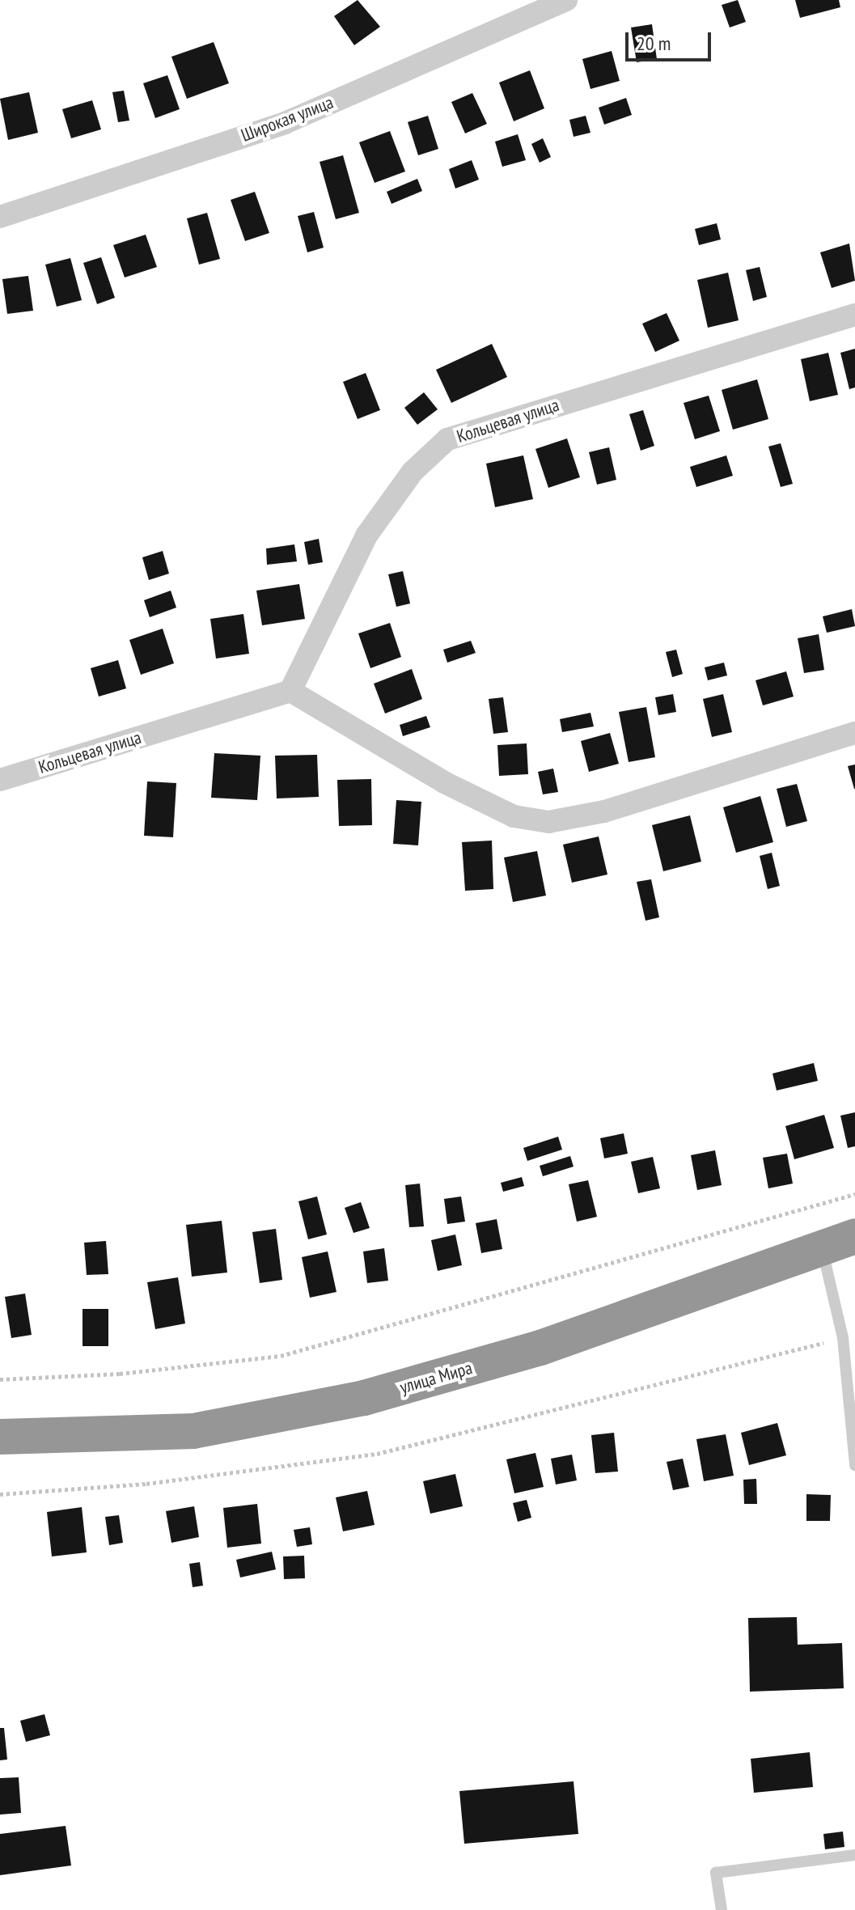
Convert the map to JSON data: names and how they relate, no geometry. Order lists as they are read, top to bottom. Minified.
{"streets":{"highway":["улица Мира"],"street":["Широкая улица","Кольцевая улица"]},"scale_bar":"20 m"}
